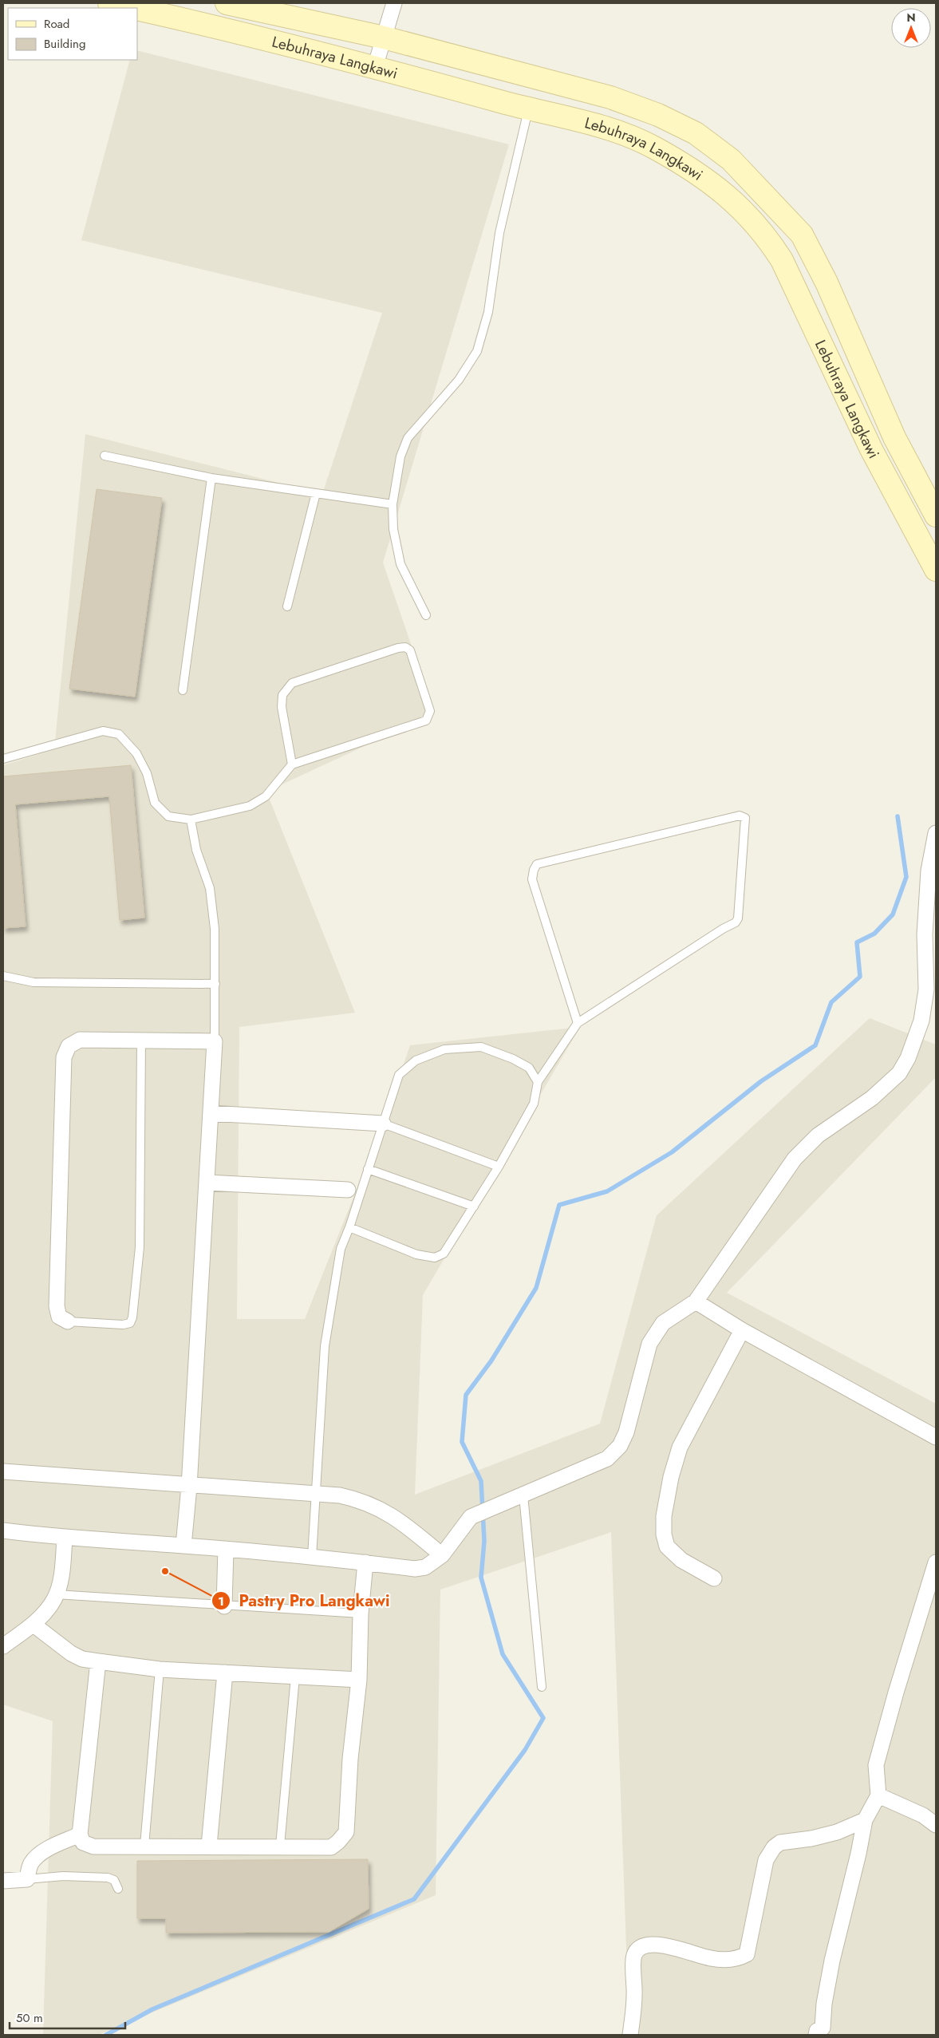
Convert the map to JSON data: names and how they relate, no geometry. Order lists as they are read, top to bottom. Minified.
{"streets":{"main road":["Lebuhraya Langkawi"]},"places":["Pastry Pro Langkawi"],"legend":["Road","Building"],"scale_bar":"50 m","north":"top"}
